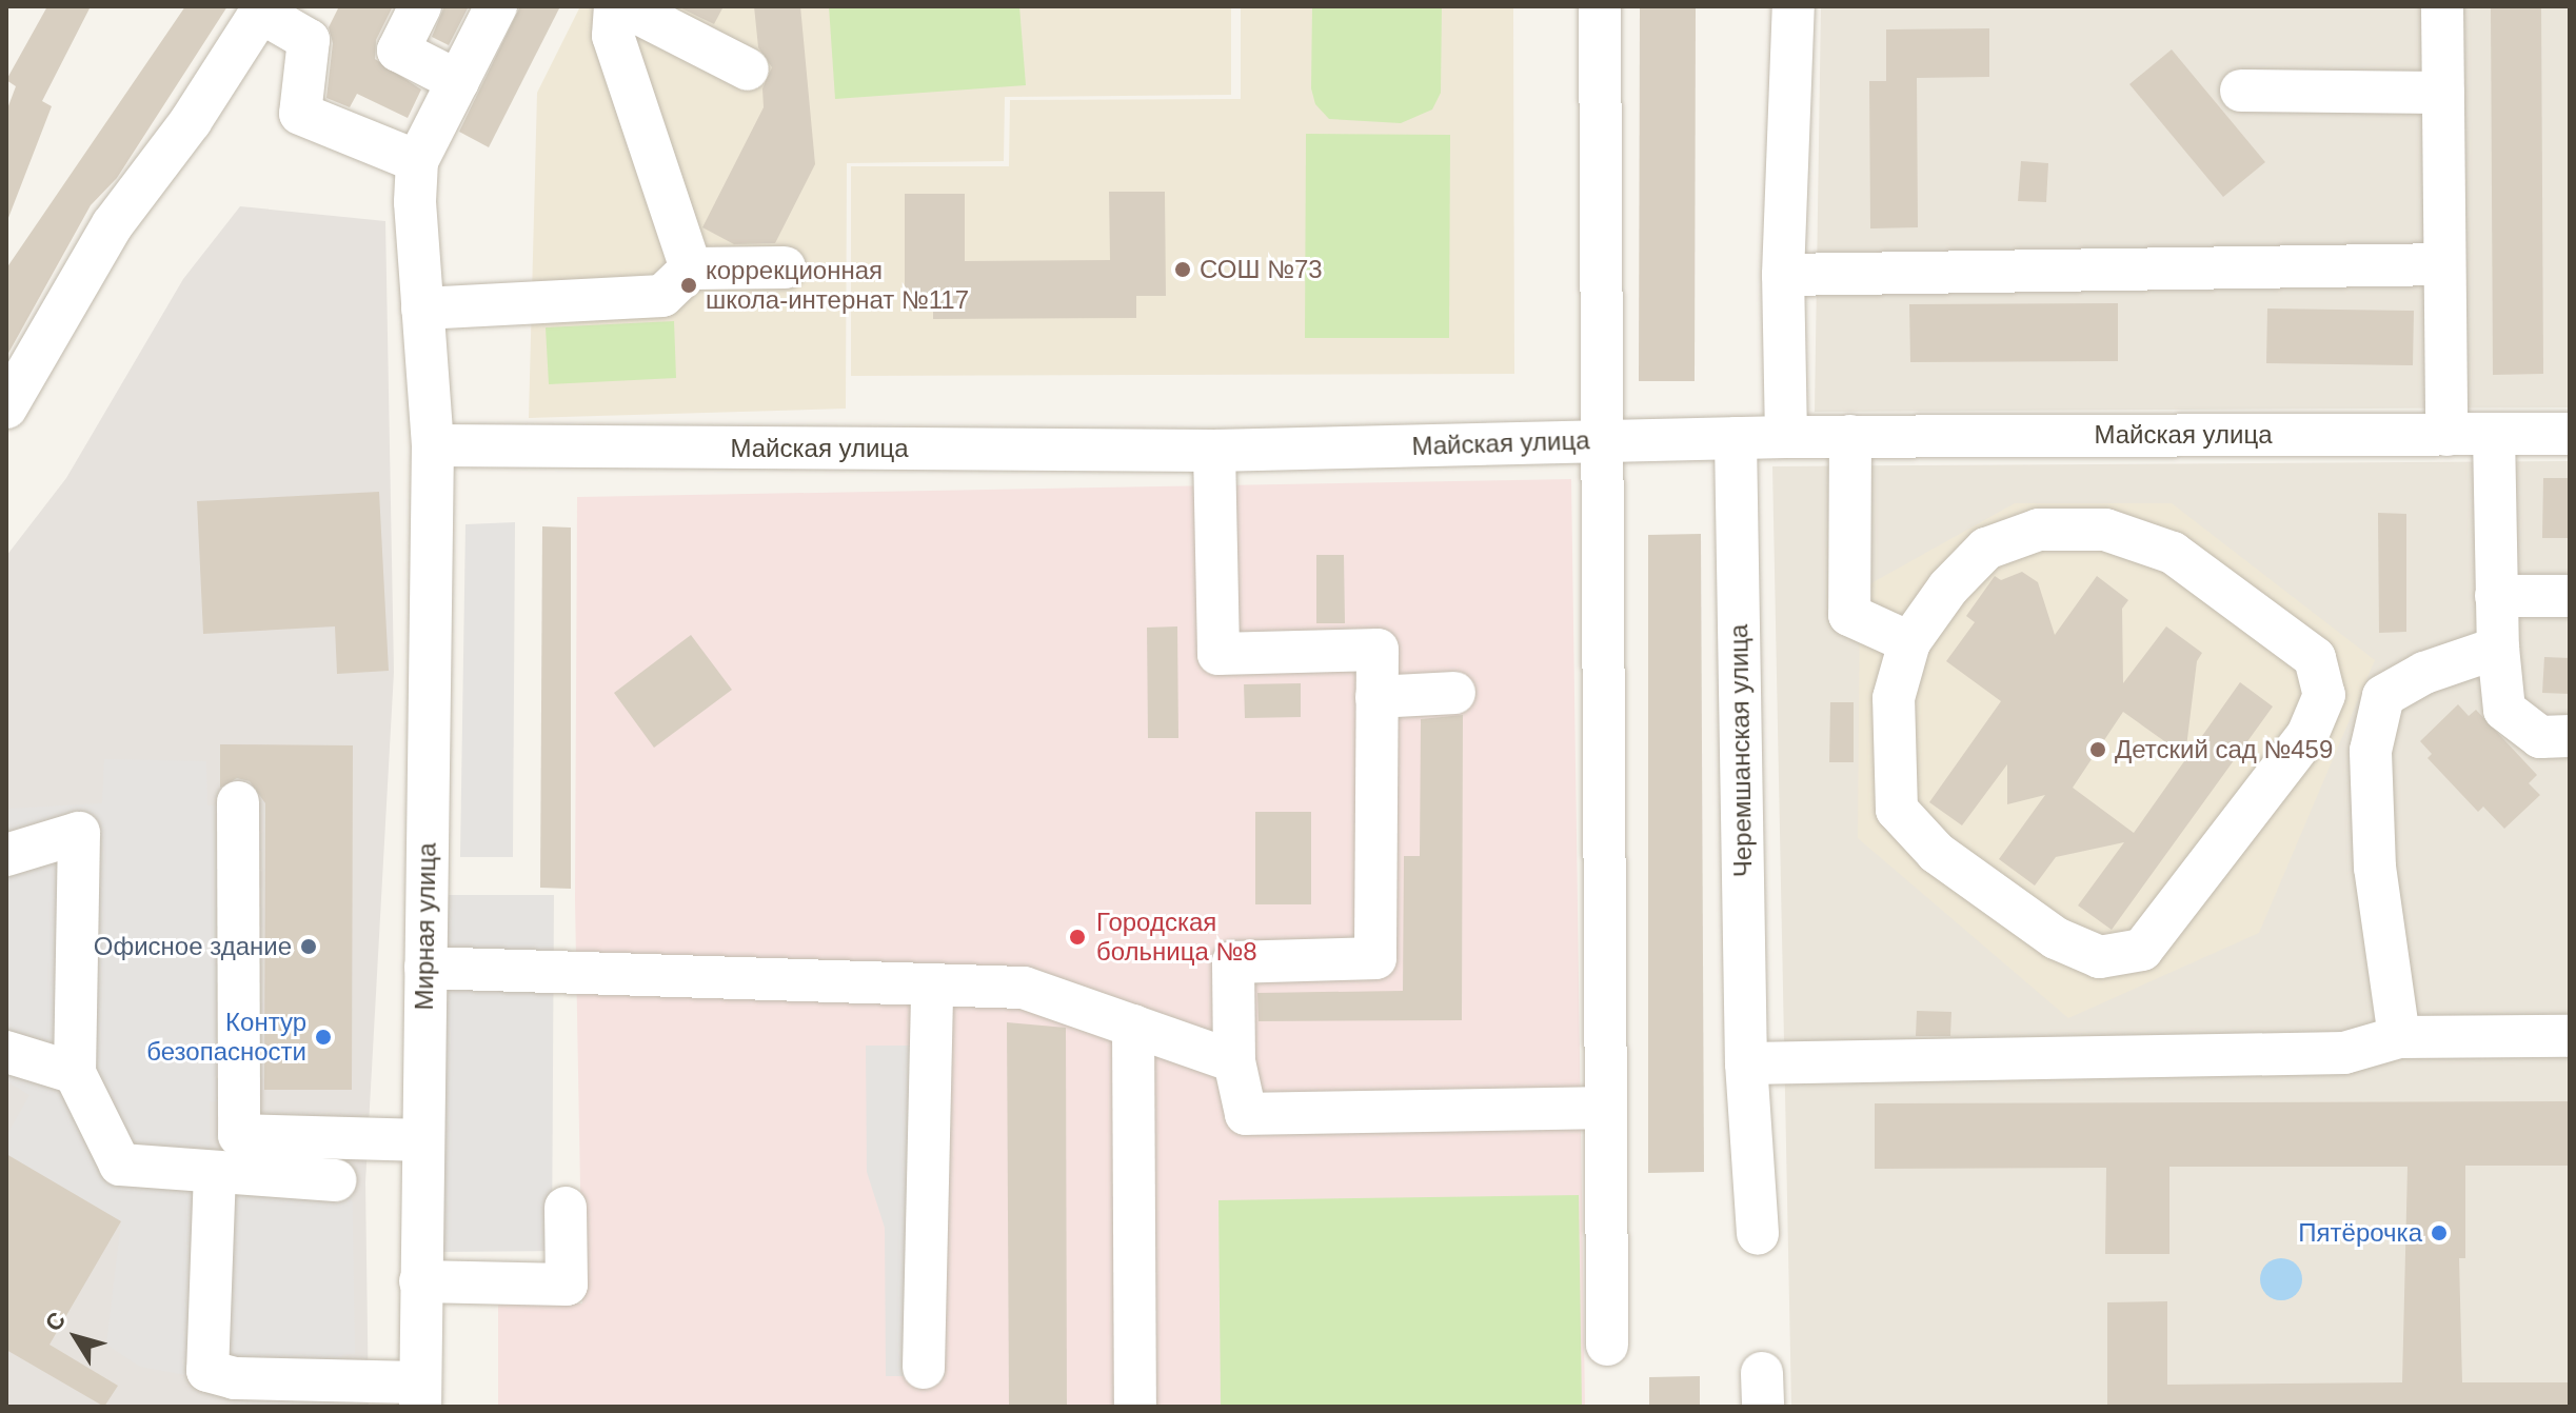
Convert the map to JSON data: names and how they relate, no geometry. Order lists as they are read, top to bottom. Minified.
{"streets":{"street":["Майская улица","Черемшанская улица","Мирная улица"]},"crossings":[["Майская улица","Черемшанская улица"],["Майская улица","Мирная улица"]],"places":["СОШ №73","коррекционная школа-интернат №117","Детский сад №459","Городская больница №8","Офисное здание","Контур безопасности","Пятёрочка"],"north":"top left"}
